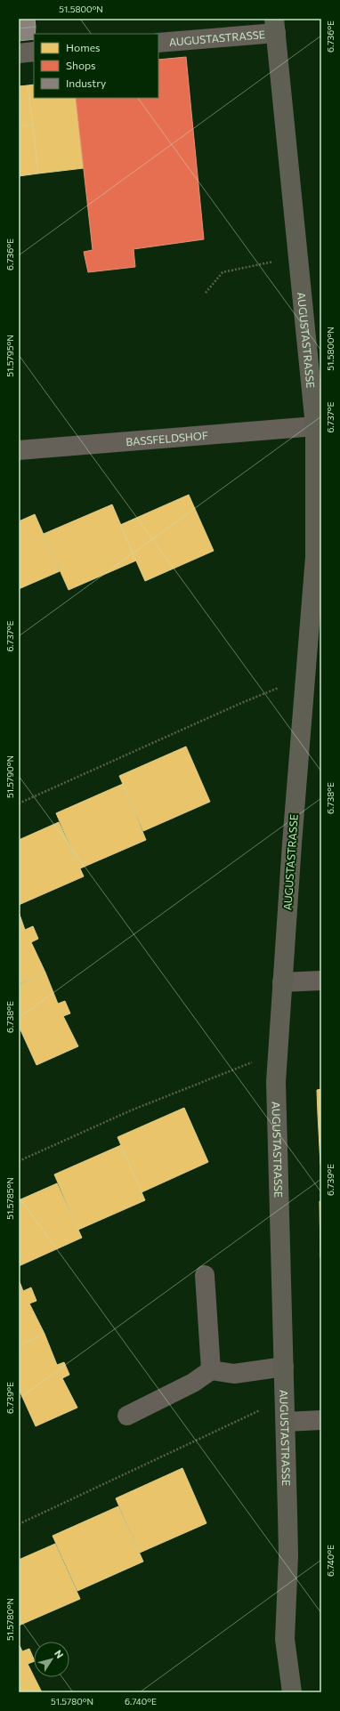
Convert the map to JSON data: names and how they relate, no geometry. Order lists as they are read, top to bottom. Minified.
{"streets":{"main road":["AUGUSTASTRASSE"],"street":["BASSFELDSHOF"]},"crossings":[["AUGUSTASTRASSE","BASSFELDSHOF"]],"legend":["Homes","Shops","Industry"],"north":"top right","coordinates":["51.5800°N","6.736°E","51.5795°N","6.737°E","51.5790°N","6.738°E","6.739°E","51.5785°N","6.740°E","51.5780°N"]}
